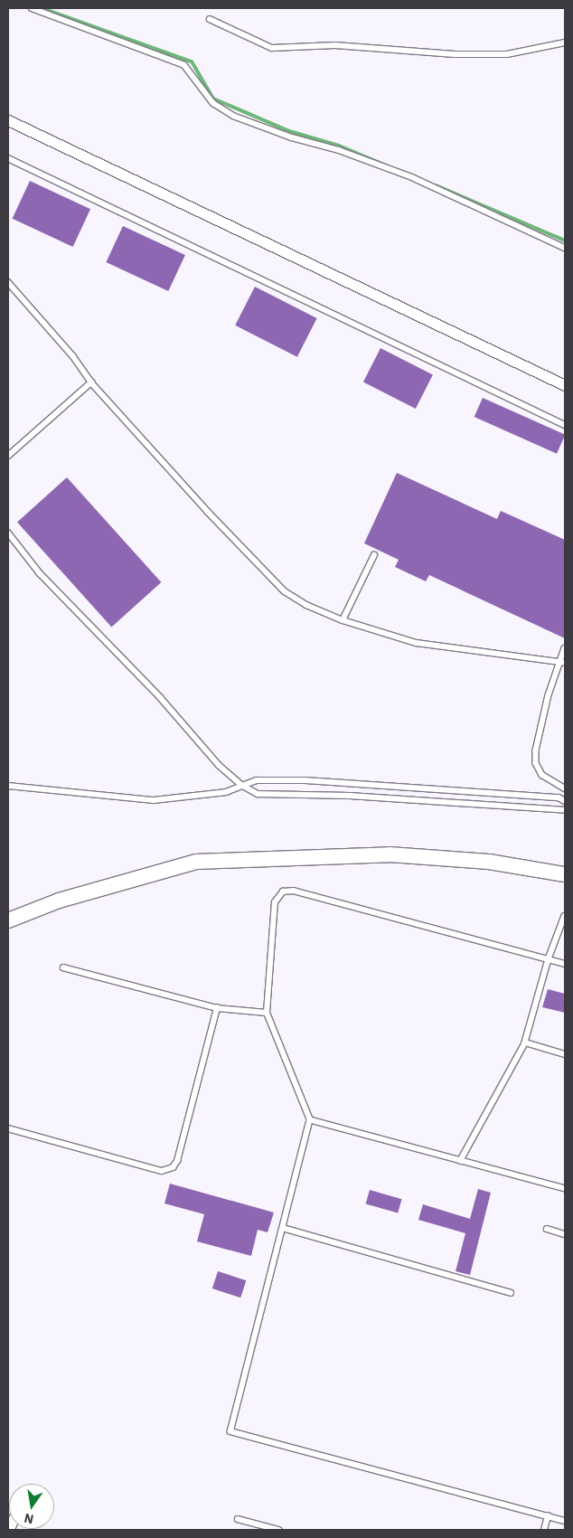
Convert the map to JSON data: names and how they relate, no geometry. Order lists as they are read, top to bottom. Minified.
{"north":"bottom"}
